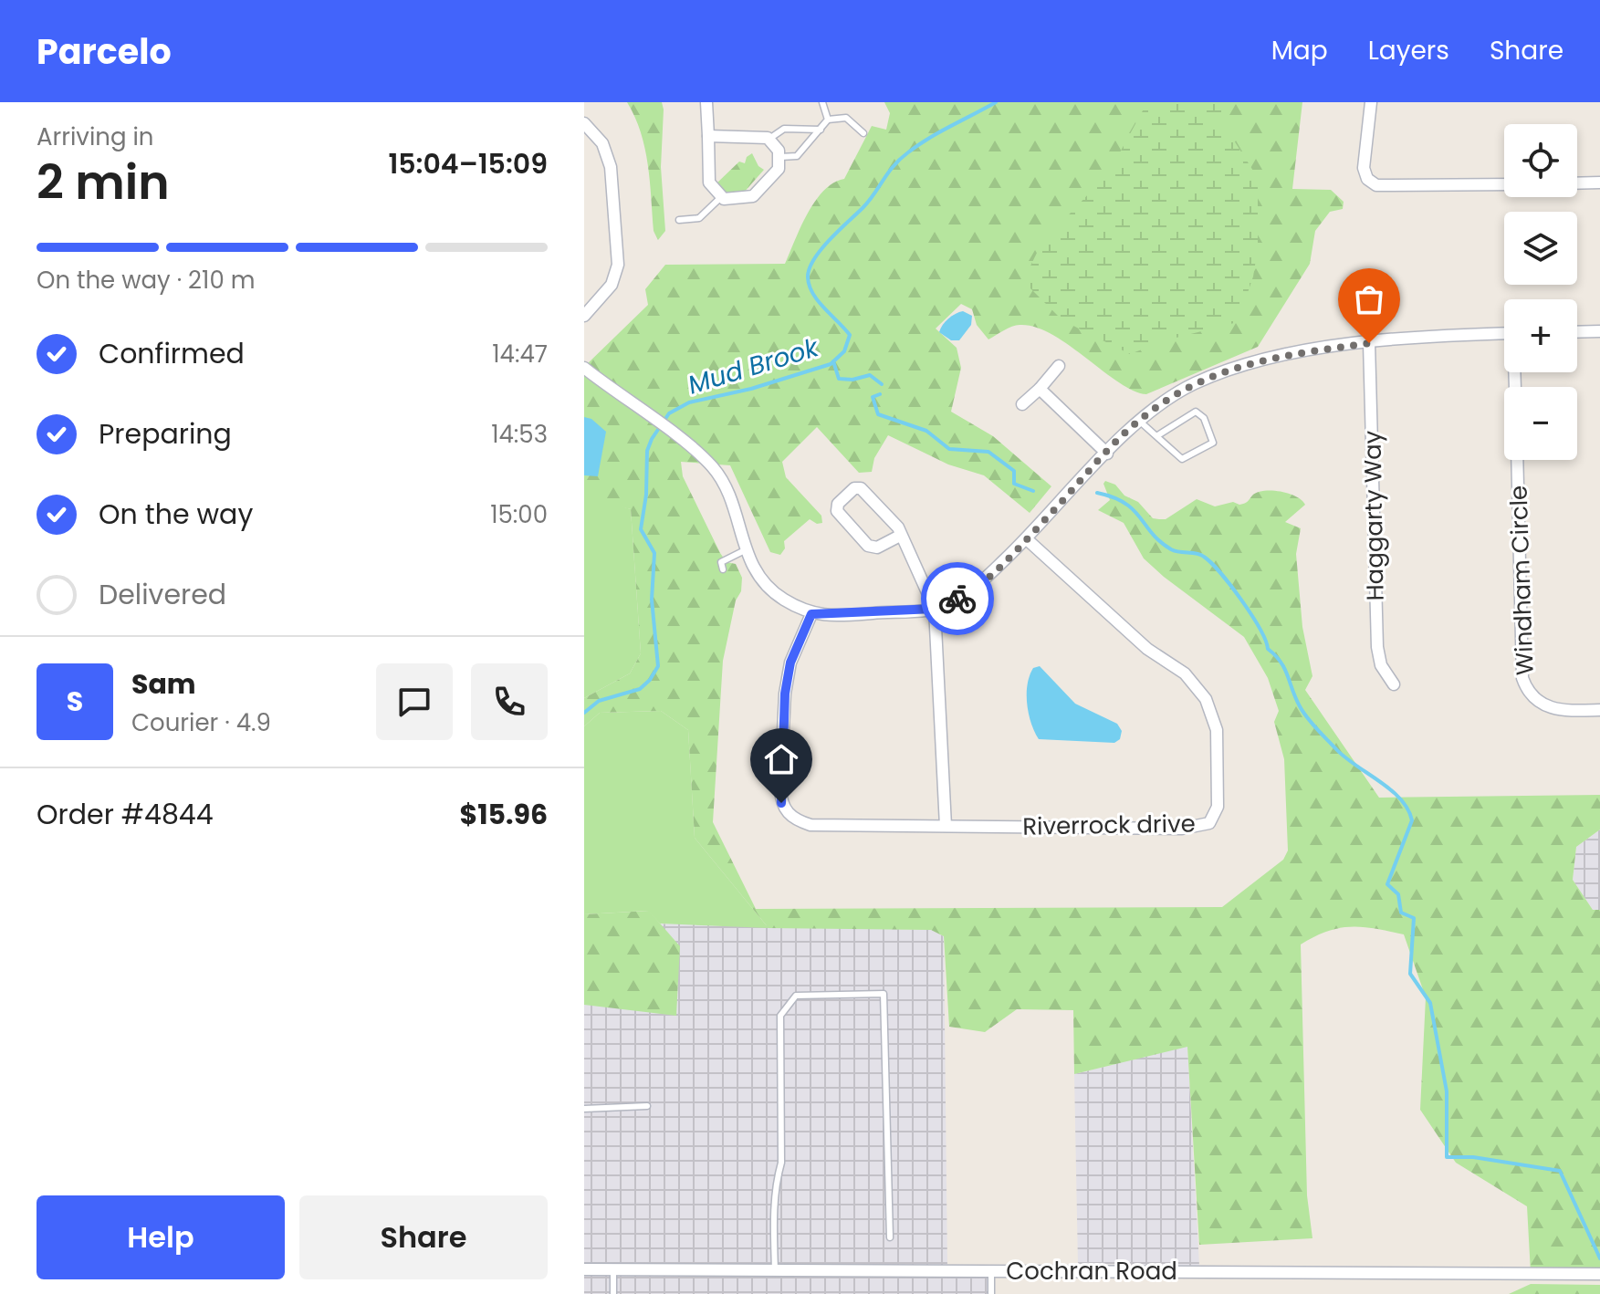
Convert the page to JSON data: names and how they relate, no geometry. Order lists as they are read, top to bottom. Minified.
{"streets":{"street":["Haggarty Way","Windham Circle","Riverrock drive","Cochran Road"]},"water":["Mud Brook"],"page":{"header":"Parcelo","nav":["Map","Layers","Share"],"heading":["2 min","Arriving in","15:04–15:09"],"panel":["Sam","Courier · 4.9","Order #4844","$15.96"],"map_buttons":["+","−"],"bar":"On the way · 210 m","list":[["Confirmed","14:47"],["Preparing","14:53"],["On the way","15:00"],"Delivered"],"round":"S","buttons":["Help","Share"]}}
